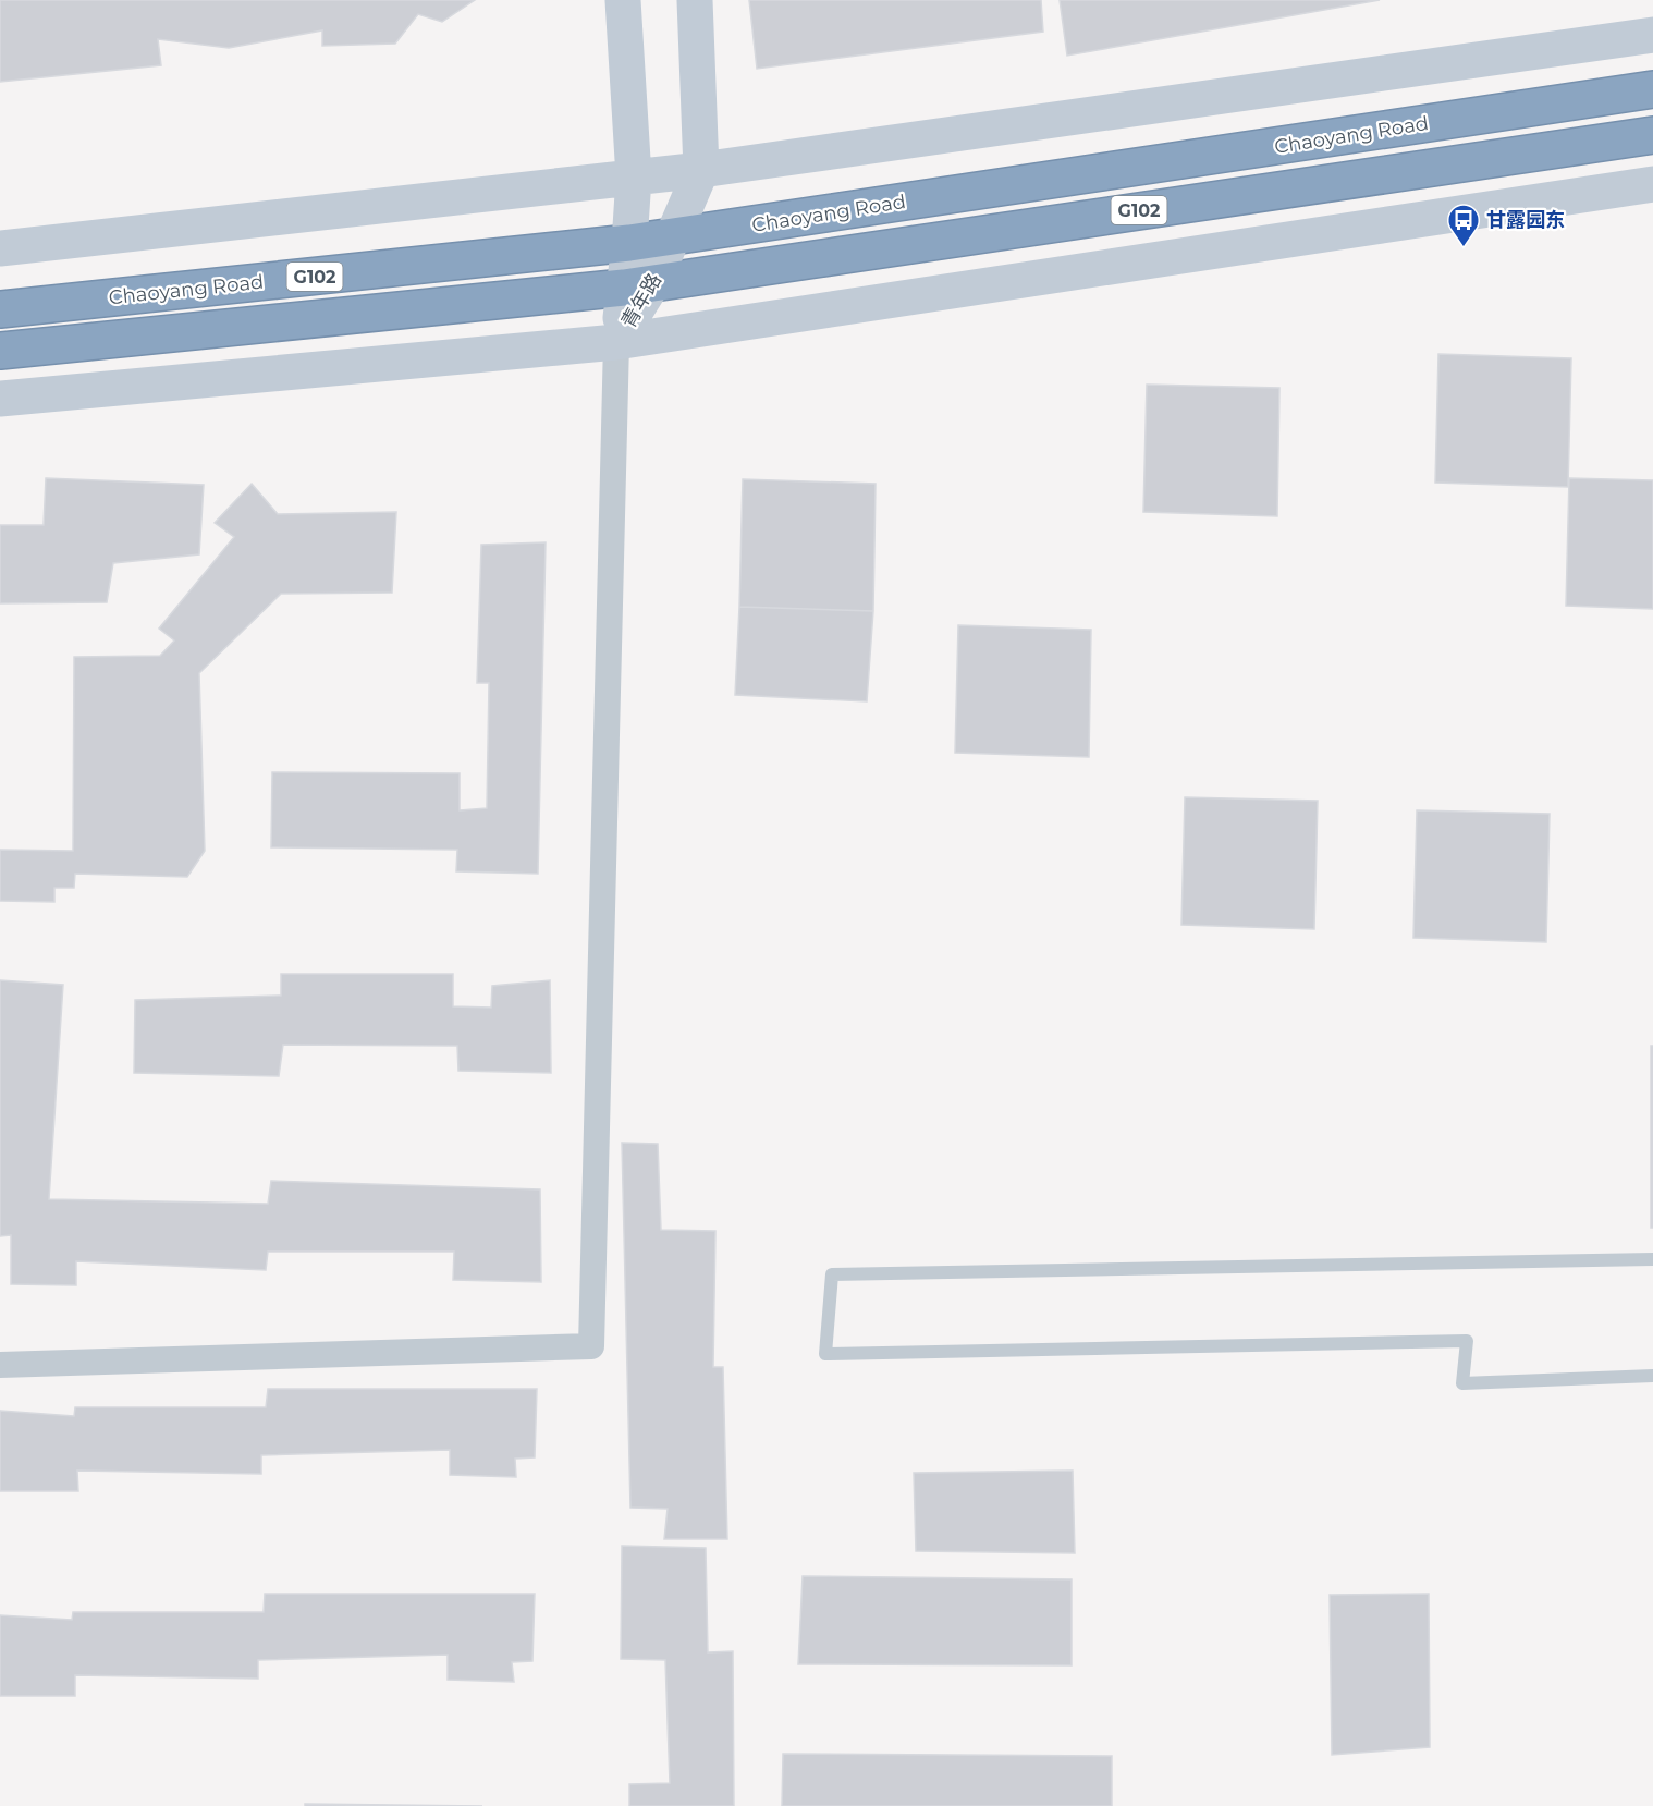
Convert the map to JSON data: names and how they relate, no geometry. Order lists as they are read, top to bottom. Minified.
{"streets":{"highway":["Chaoyang Road","G102"],"street":["青年路"]},"crossings":[["Chaoyang Road","青年路"],["G102","青年路"]],"places":{"bus stop":["甘露园东"]}}
